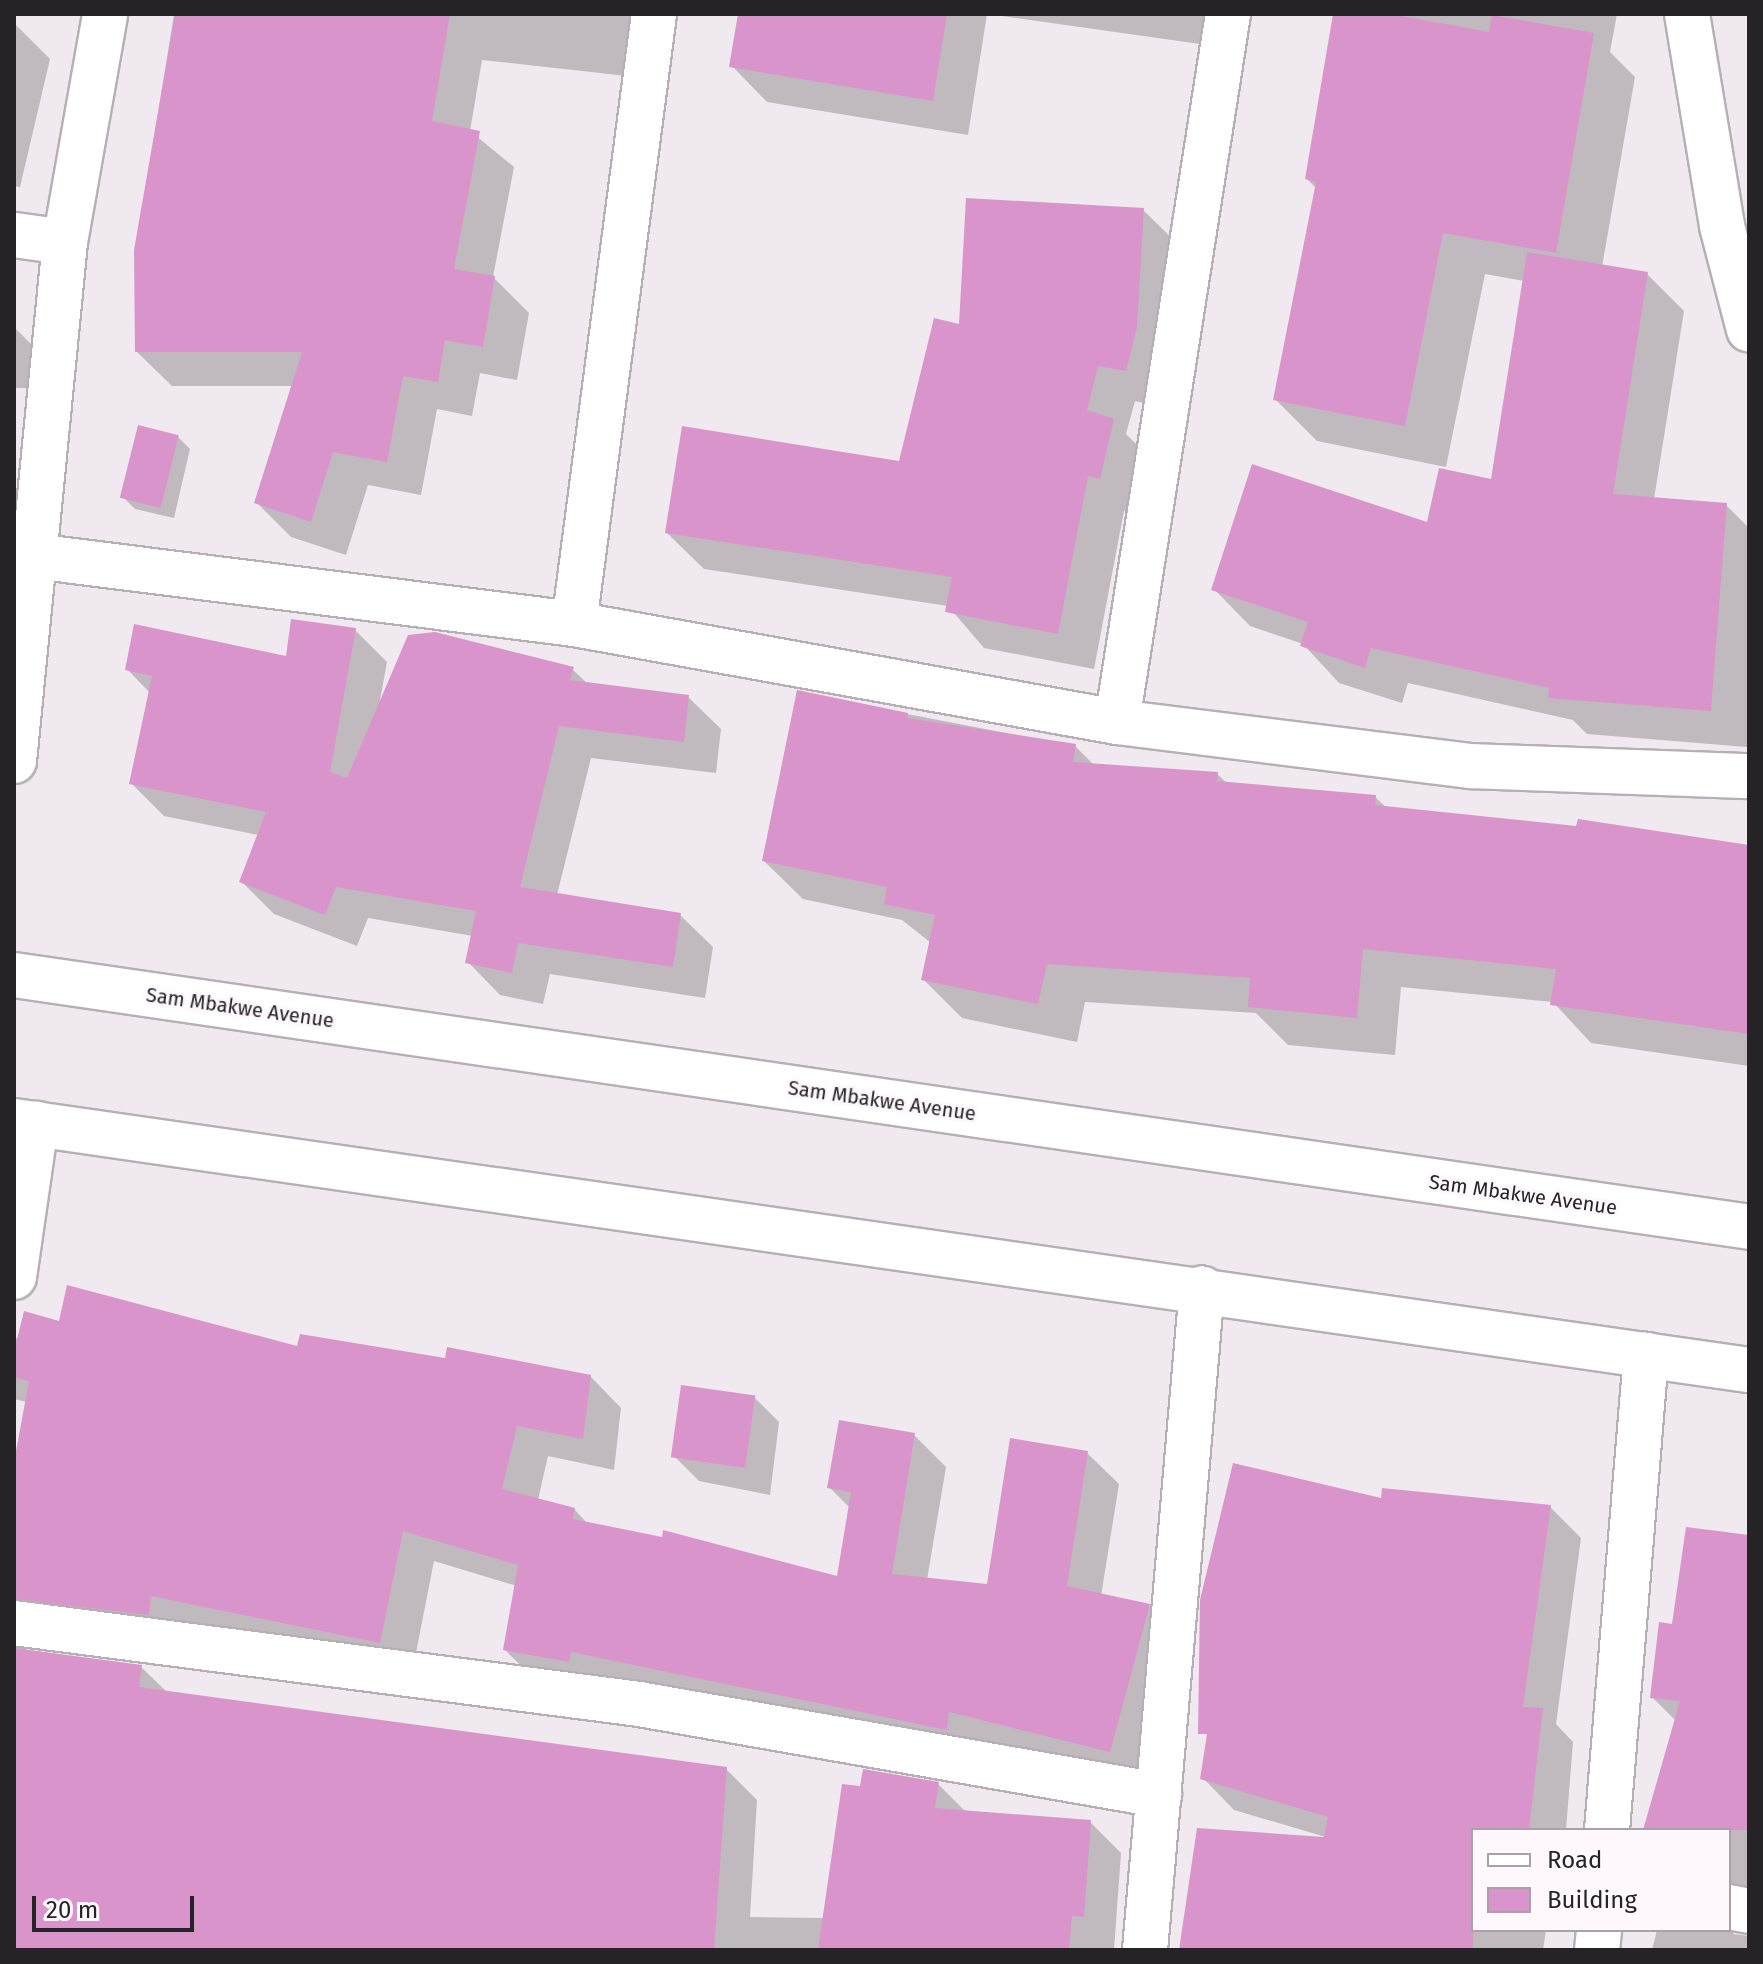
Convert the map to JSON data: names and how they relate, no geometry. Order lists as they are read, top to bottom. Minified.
{"streets":{"street":["Sam Mbakwe Avenue"]},"legend":["Road","Building"],"scale_bar":"20 m"}
